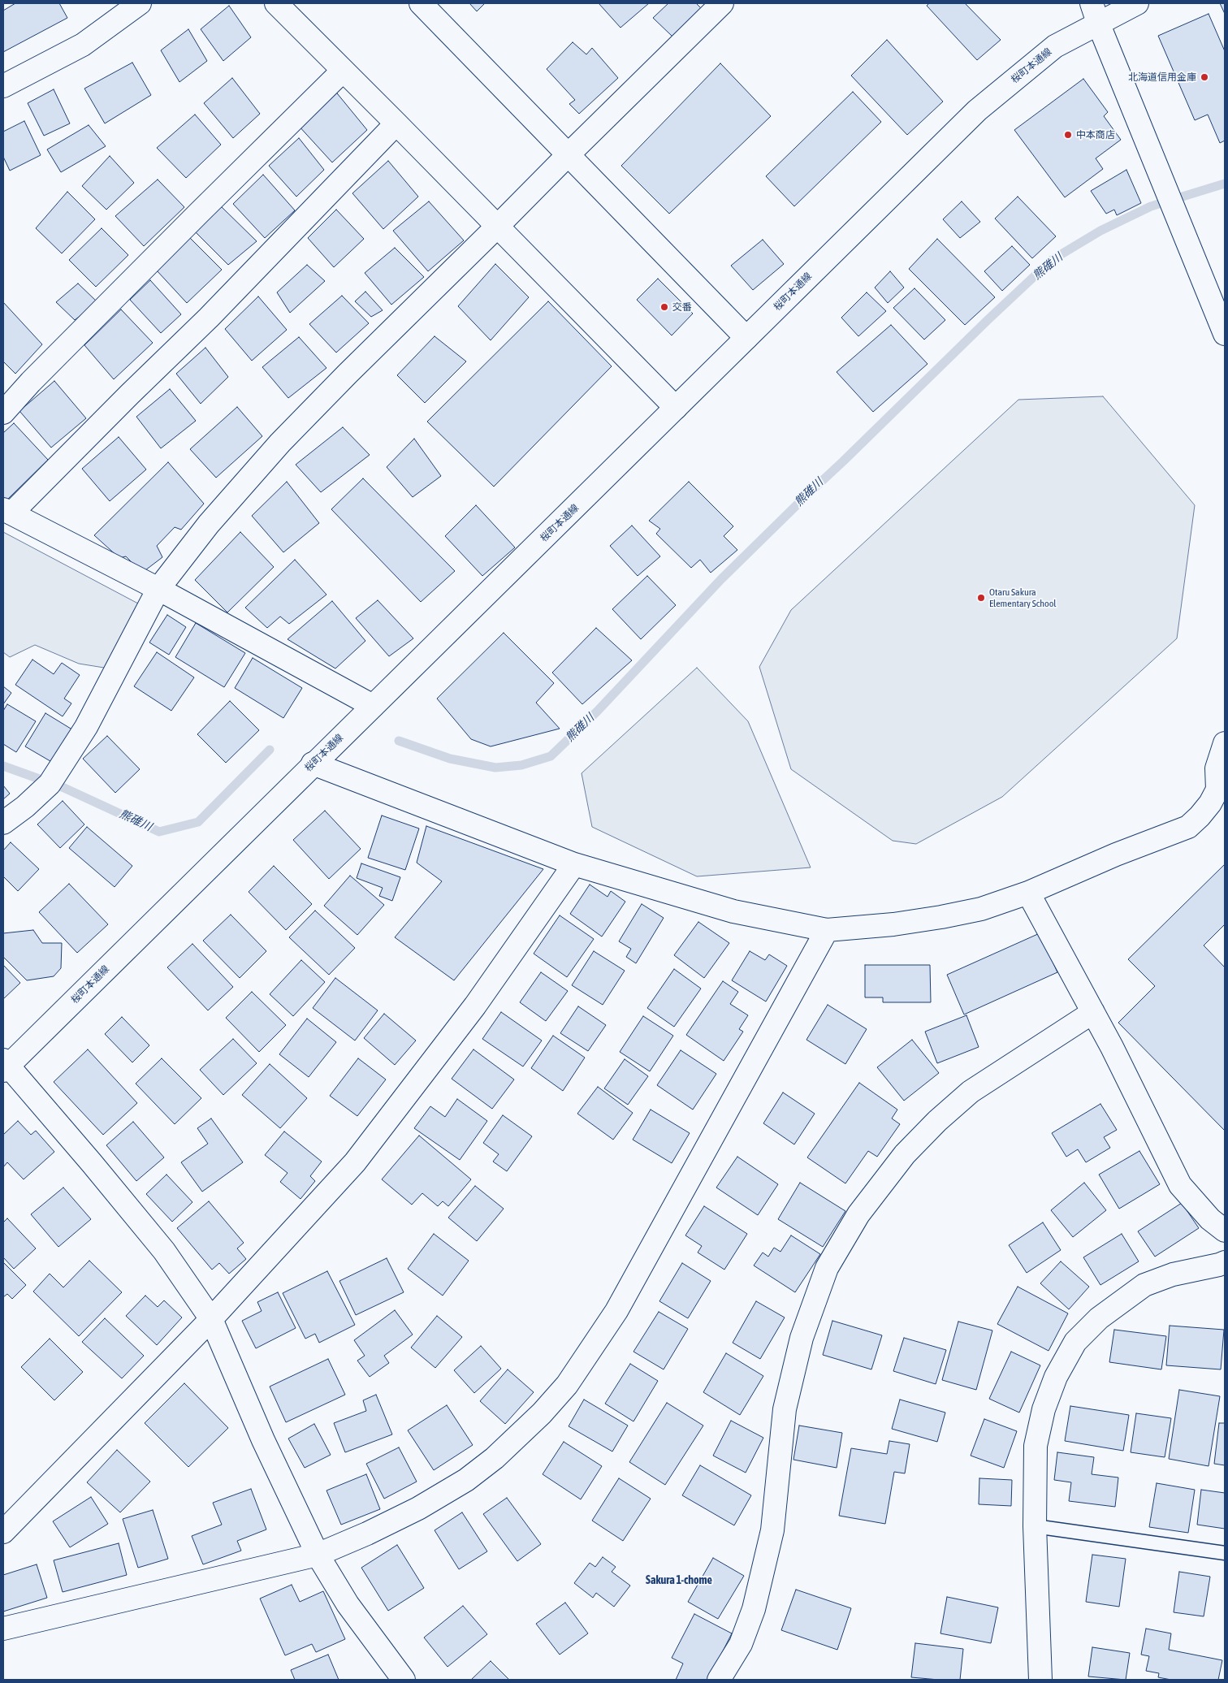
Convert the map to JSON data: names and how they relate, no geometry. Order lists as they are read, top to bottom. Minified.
{"streets":{"street":["桜町本通線"]},"districts":["Sakura 1-chome"],"water":["熊碓川"],"places":["北海道信用金庫","中本商店","交番","Otaru Sakura Elementary School"]}
